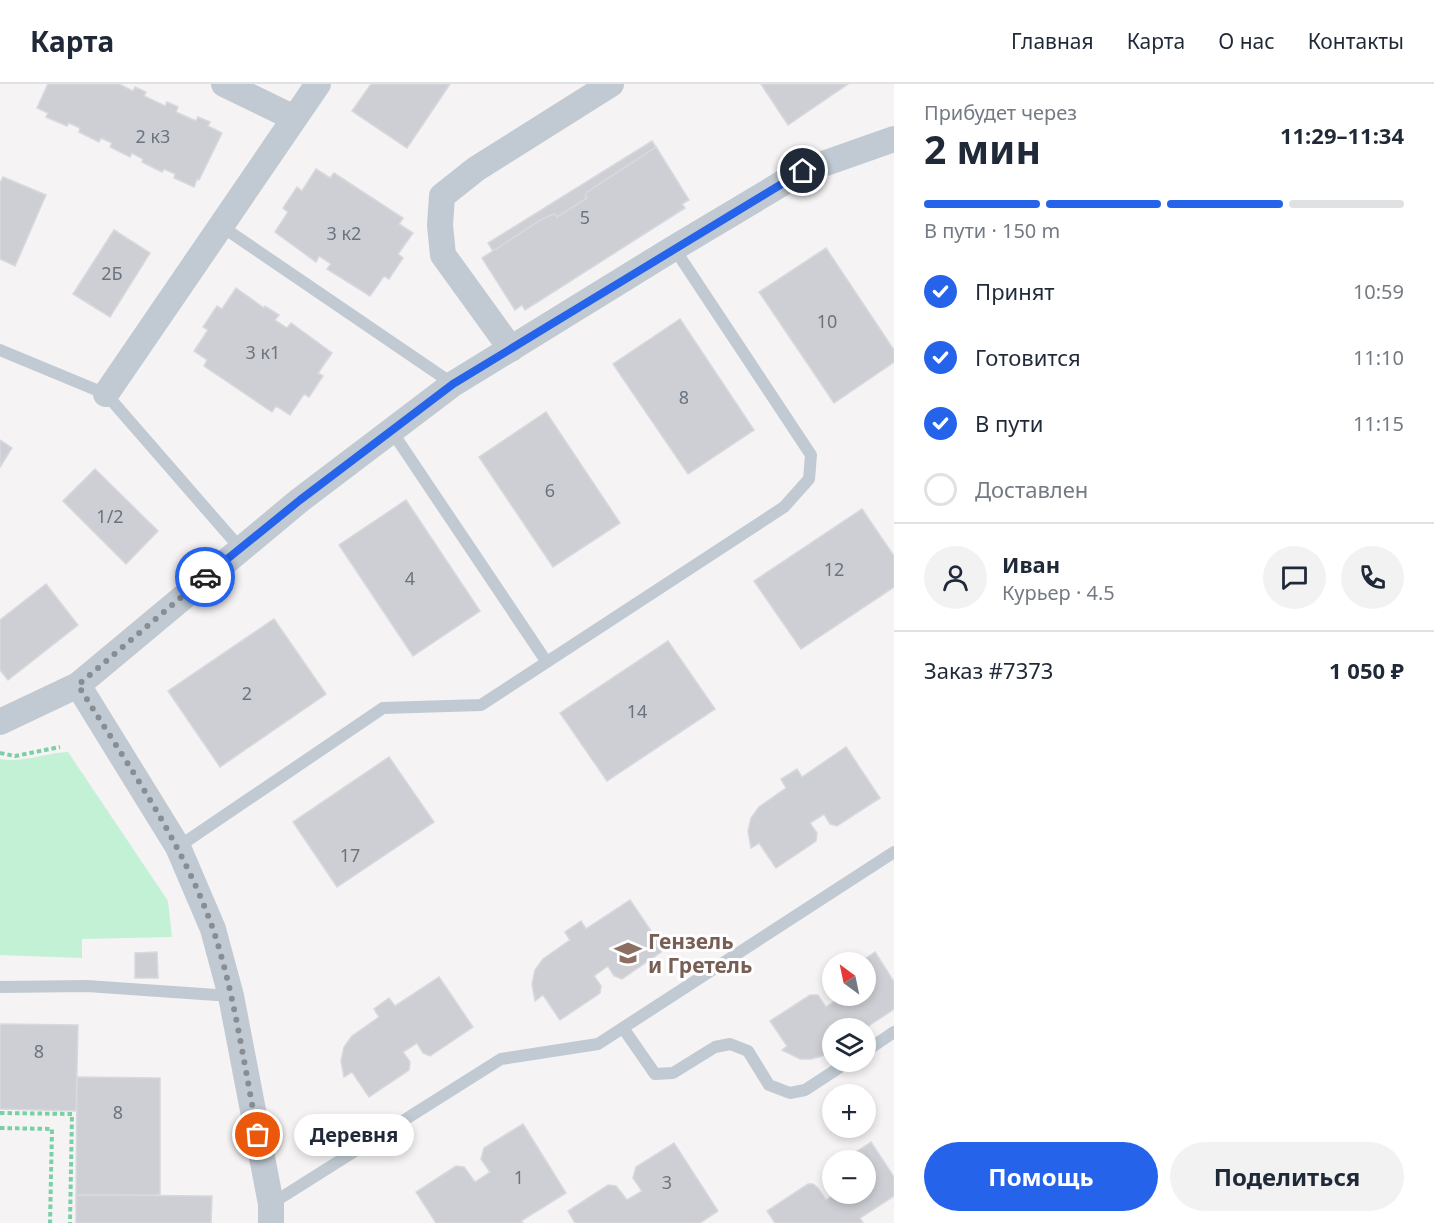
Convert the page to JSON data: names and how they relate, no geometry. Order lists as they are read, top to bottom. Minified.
{"places":{"school or university":["Гензель и Гретель"],"other":["Деревня"]},"house_numbers":["2 к3","5","3 к2","2Б","10","3 к1","8","6","1/2","12","4","2","14","17","8","8","1","3"],"north":"top left","page":{"header":"Карта","nav":["Главная","Карта","О нас","Контакты"],"heading":["2 мин","Прибудет через","11:29–11:34"],"panel":["Иван","Курьер · 4.5","Заказ #7373","1 050 ₽"],"bar":"В пути · 150 m","list":[["Принят","10:59"],["Готовится","11:10"],["В пути","11:15"],"Доставлен"],"map_buttons":["+","−"],"bubble":"Деревня","buttons":["Помощь","Поделиться"]}}
